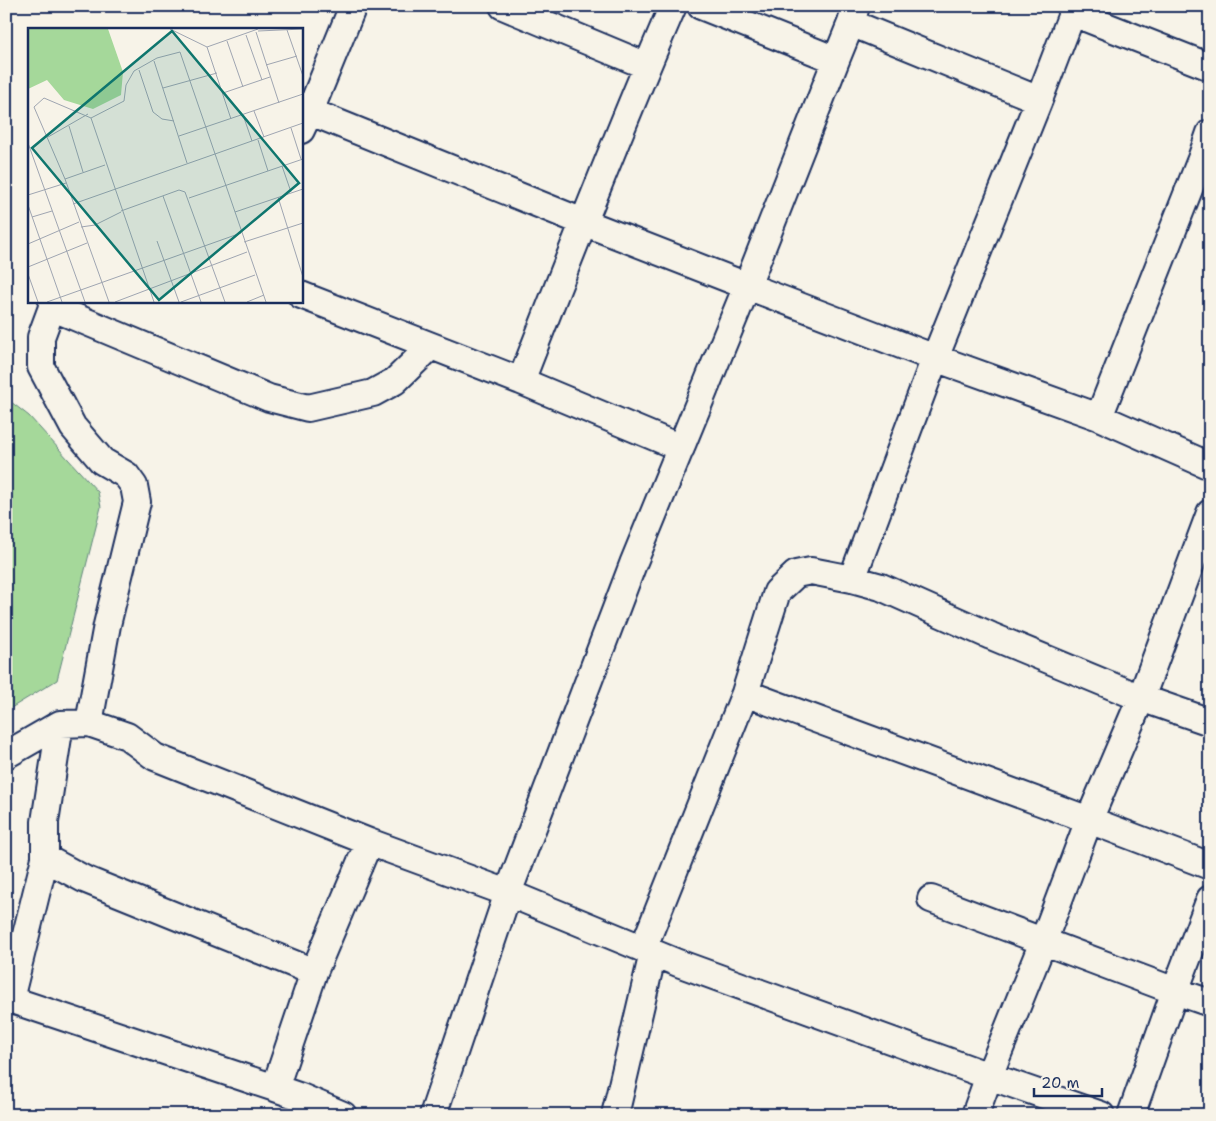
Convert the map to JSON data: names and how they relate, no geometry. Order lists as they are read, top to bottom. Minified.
{"scale_bar":"20 m"}
